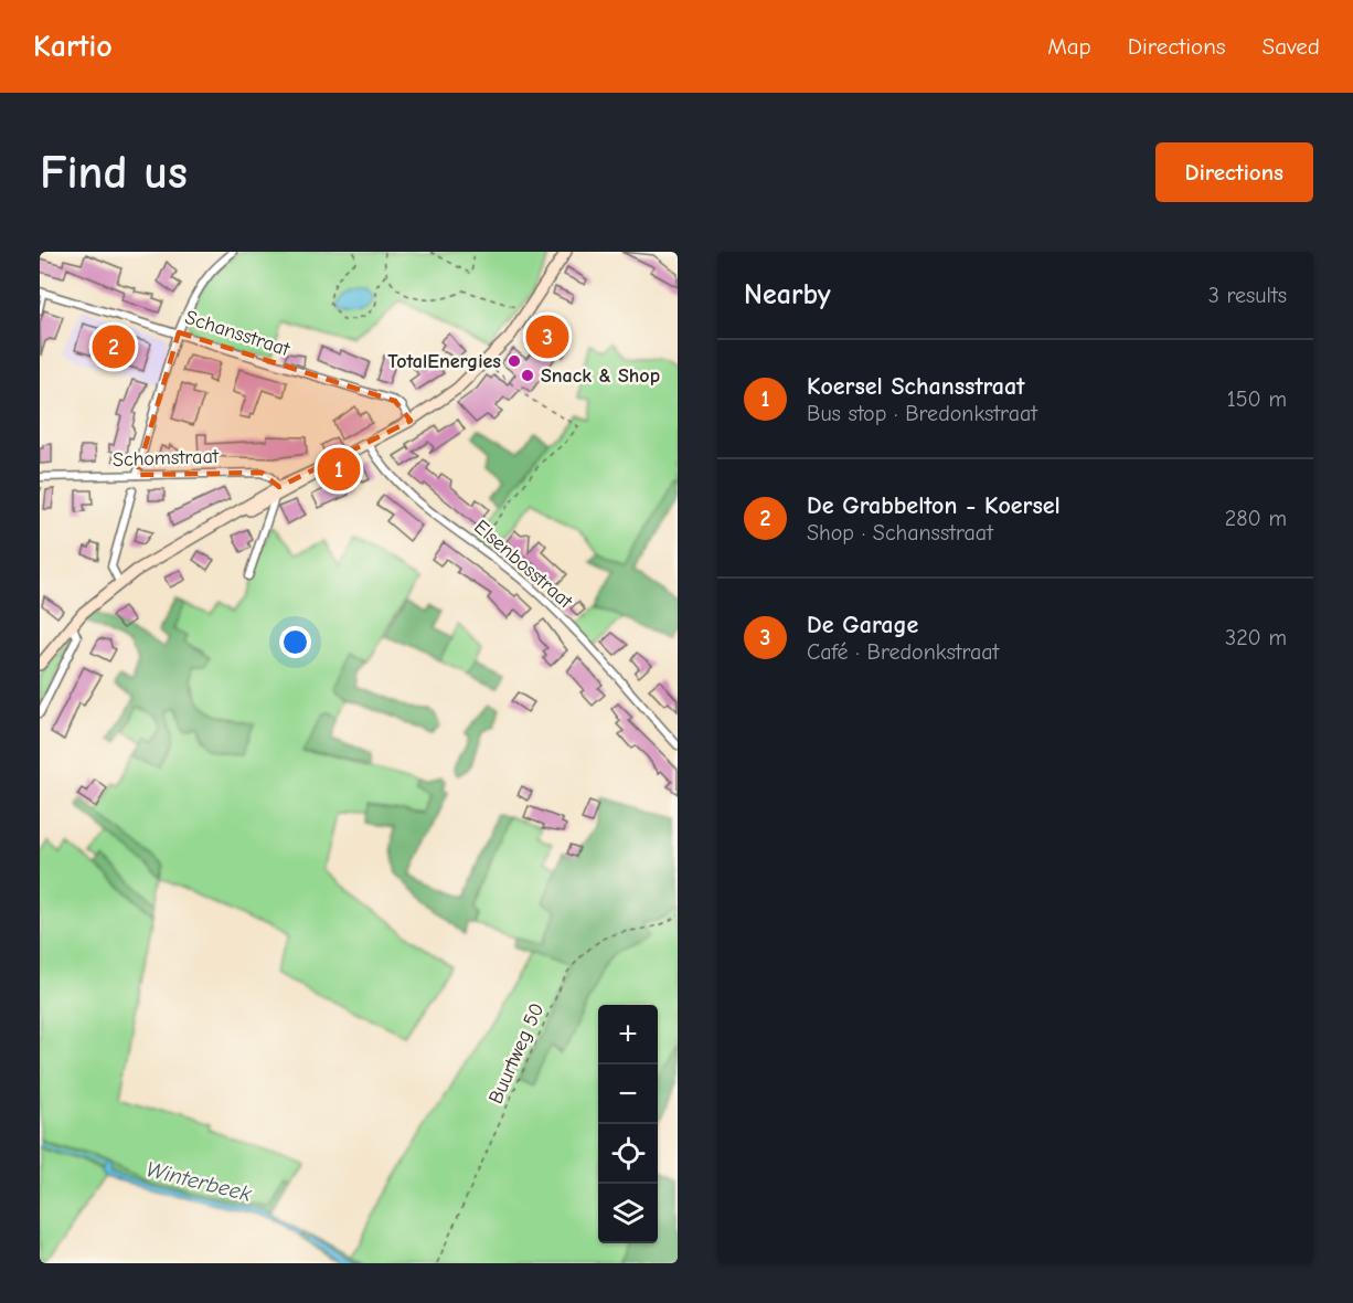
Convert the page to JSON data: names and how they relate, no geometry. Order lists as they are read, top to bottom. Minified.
{"streets":{"street":["Schansstraat","Schomstraat","Elsenbosstraat"],"path":["Buurtweg 50"]},"water":["Winterbeek"],"places":["TotalEnergies","Snack & Shop"],"page":{"header":"Kartio","nav":["Map","Directions","Saved"],"buttons":"Directions","title":"Find us","heading":["Nearby","3 results"],"pins":["3","2","1"],"list":[{"mark":"1","name":"Koersel Schansstraat","note":"Bus stop · Bredonkstraat","value":"150 m"},{"mark":"2","name":"De Grabbelton - Koersel","note":"Shop · Schansstraat","value":"280 m"},{"mark":"3","name":"De Garage","note":"Café · Bredonkstraat","value":"320 m"}],"map_buttons":["+","−"]}}
